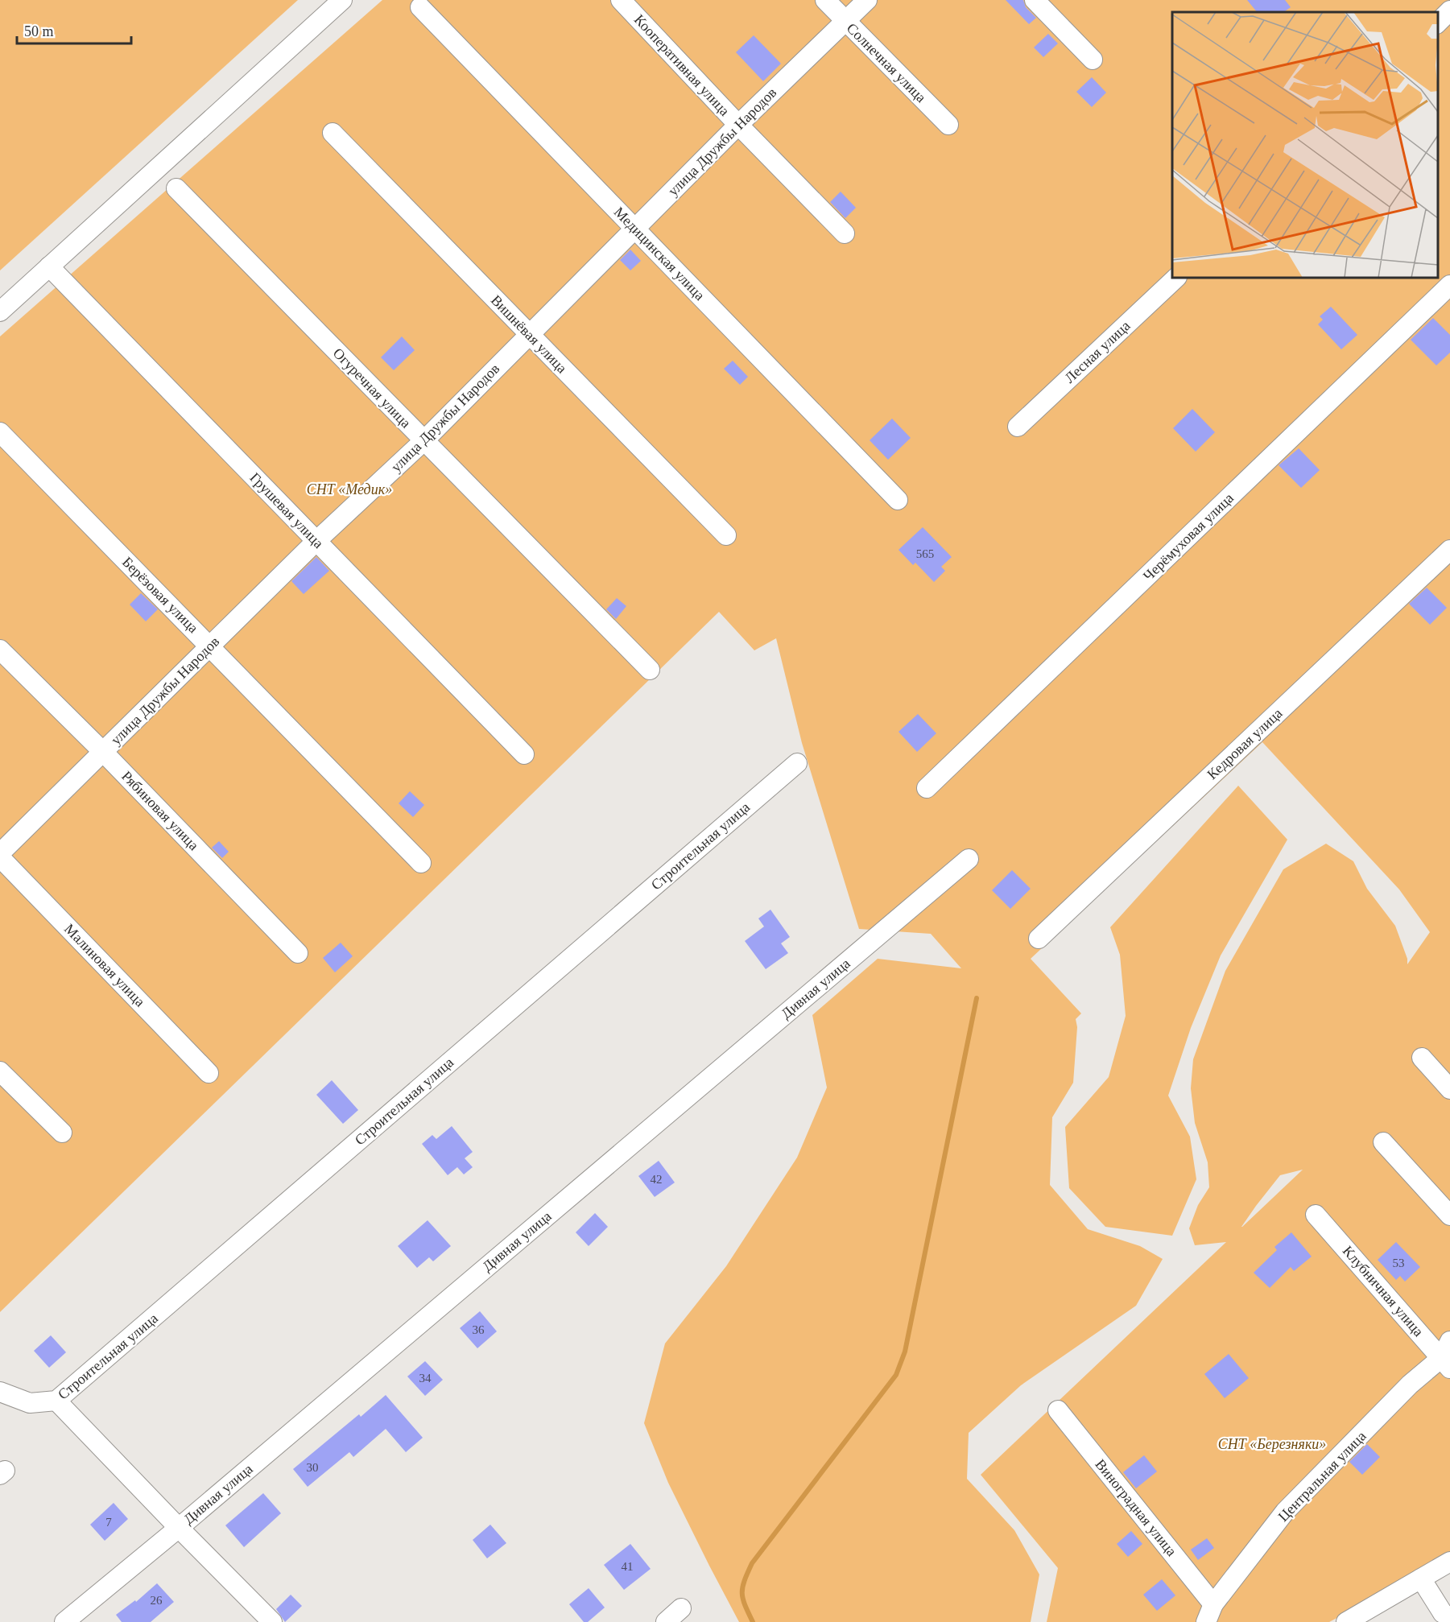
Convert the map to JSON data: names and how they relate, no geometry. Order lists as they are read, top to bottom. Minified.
{"streets":{"street":["Солнечная улица","Кооперативная улица","улица Дружбы Народов","Медицинская улица","Вишнёвая улица","Лесная улица","Огуречная улица","Грушевая улица","Черёмуховая улица","Берёзовая улица","Кедровая улица","Рябиновая улица","Строительная улица","Малиновая улица","Дивная улица","Клубничная улица","Центральная улица","Виноградная улица"]},"crossings":[["Солнечная улица","улица Дружбы Народов"],["Кооперативная улица","улица Дружбы Народов"],["улица Дружбы Народов","Медицинская улица"],["улица Дружбы Народов","Вишнёвая улица"],["улица Дружбы Народов","Огуречная улица"],["улица Дружбы Народов","Грушевая улица"],["улица Дружбы Народов","Берёзовая улица"],["улица Дружбы Народов","Рябиновая улица"],["Клубничная улица","Центральная улица"],["Центральная улица","Виноградная улица"]],"parks":["СНТ «Медик»","СНТ «Березняки»"],"house_numbers":["565","42","53","36","34","30","7","41","26"],"scale_bar":"50 m"}
